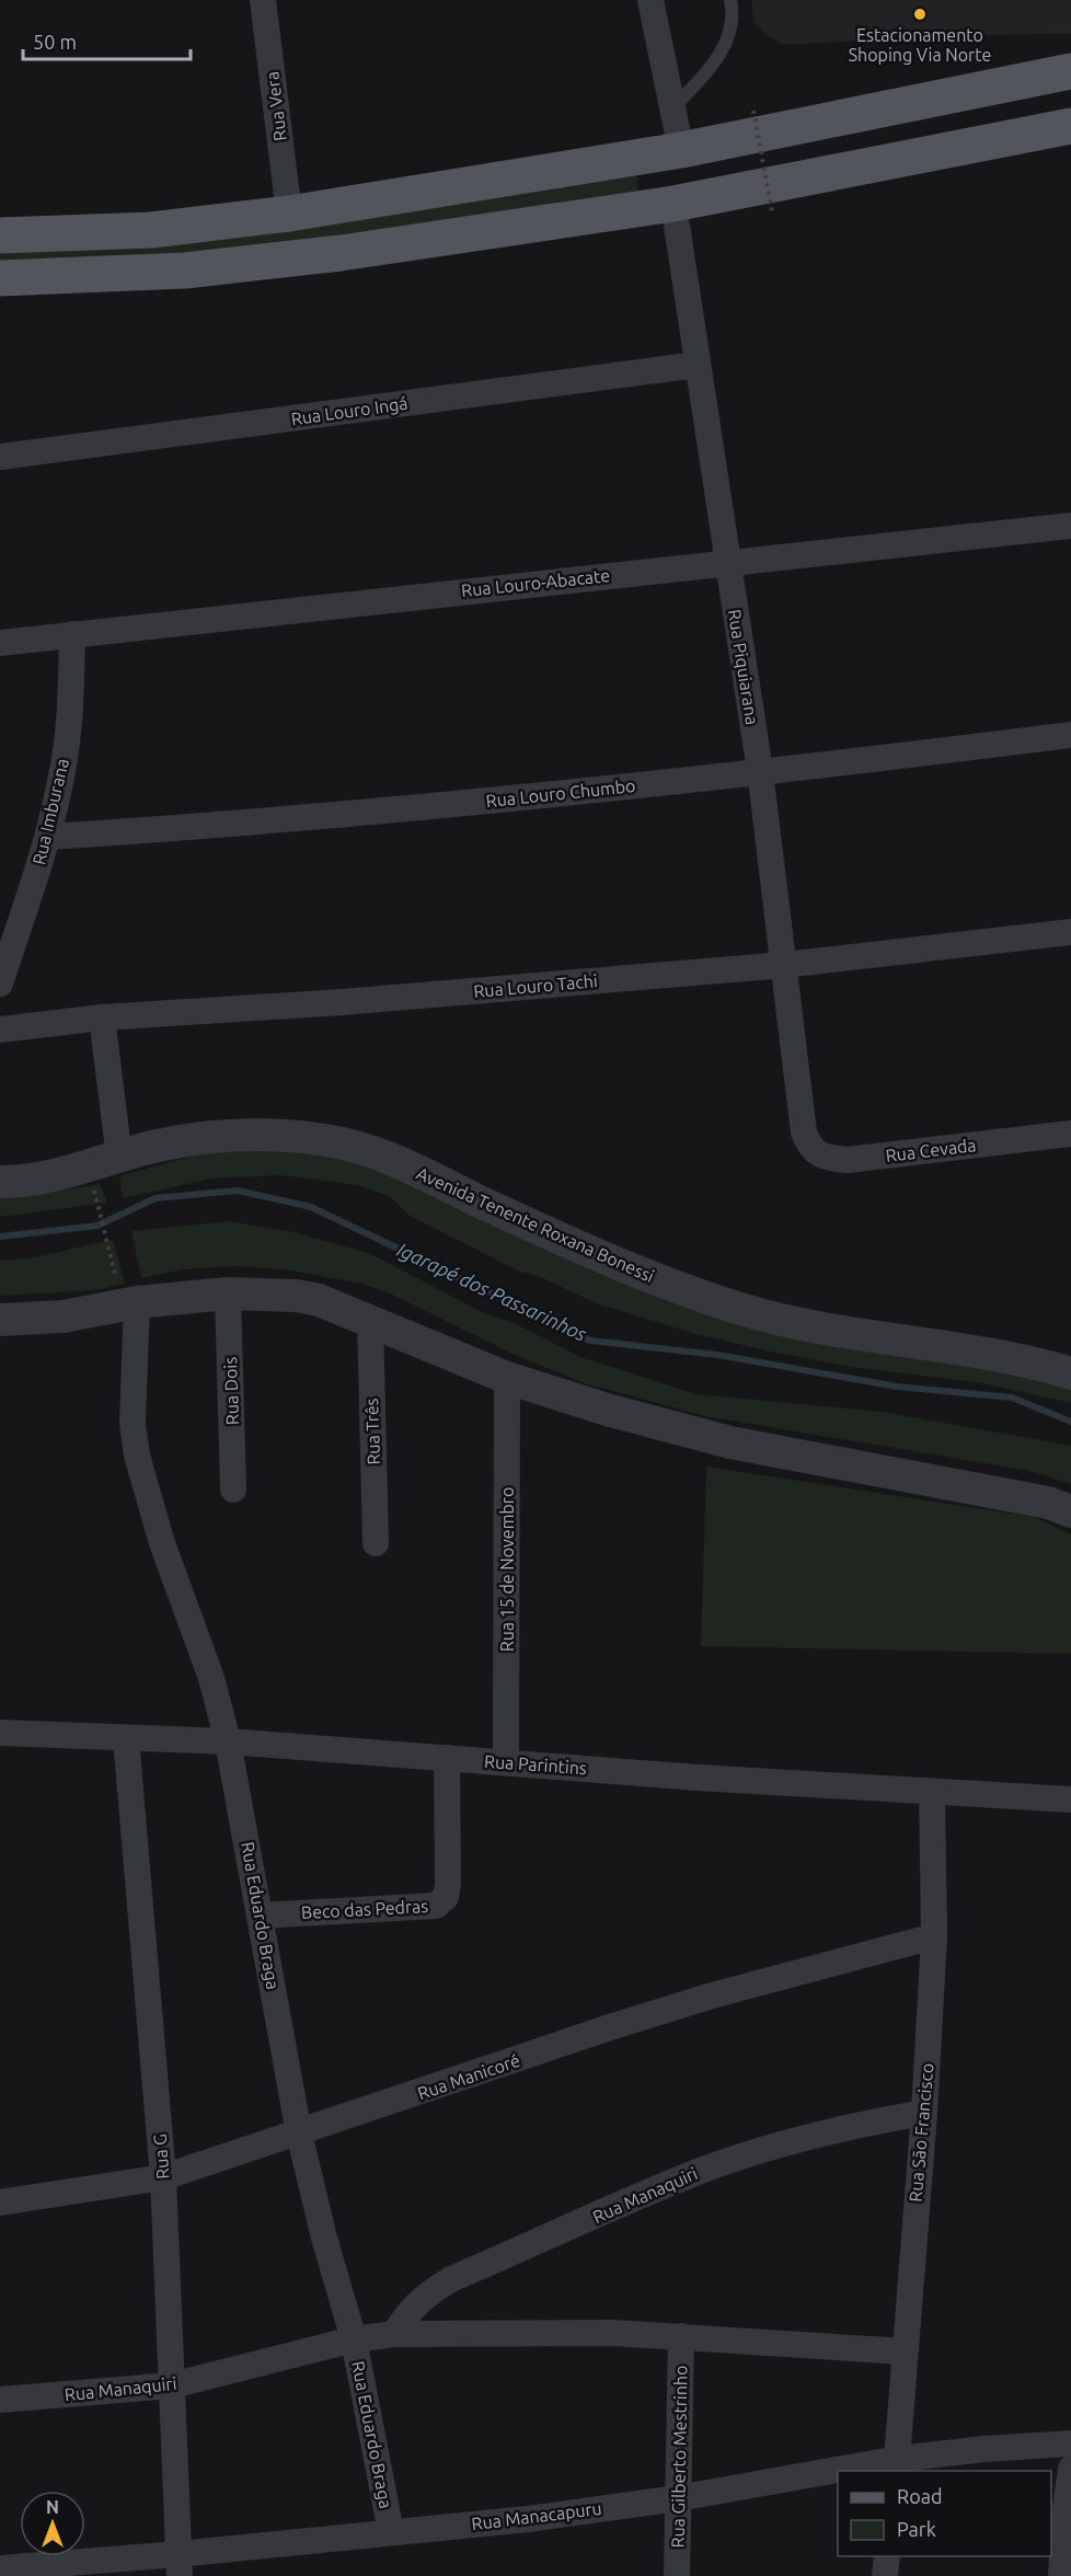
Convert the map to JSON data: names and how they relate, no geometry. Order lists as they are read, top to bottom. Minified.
{"streets":{"street":["Rua Vera","Rua Louro Ingá","Rua Louro-Abacate","Rua Piquiarana","Rua Louro Chumbo","Rua Imburana","Rua Louro Tachi","Rua Cevada","Avenida Tenente Roxana Bonessi","Rua Dois","Rua Três","Rua 15 de Novembro","Rua Parintins","Beco das Pedras","Rua Eduardo Braga","Rua Manicoré","Rua São Francisco","Rua G","Rua Manaquiri","Rua Gilberto Mestrinho","Rua Manacapuru"]},"crossings":[["Rua Louro Ingá","Rua Piquiarana"],["Rua Louro-Abacate","Rua Piquiarana"],["Rua Louro-Abacate","Rua Imburana"],["Rua Piquiarana","Rua Louro Chumbo"],["Rua Piquiarana","Rua Louro Tachi"],["Rua Piquiarana","Rua Cevada"],["Rua Louro Chumbo","Rua Imburana"],["Rua 15 de Novembro","Rua Parintins"],["Rua Parintins","Beco das Pedras"],["Rua Parintins","Rua Eduardo Braga"],["Rua Parintins","Rua São Francisco"],["Rua Parintins","Rua G"],["Beco das Pedras","Rua Eduardo Braga"],["Rua Eduardo Braga","Rua Manicoré"],["Rua Eduardo Braga","Rua Manaquiri"],["Rua Eduardo Braga","Rua Manacapuru"],["Rua Manicoré","Rua São Francisco"],["Rua Manicoré","Rua G"],["Rua São Francisco","Rua Manaquiri"],["Rua São Francisco","Rua Manacapuru"],["Rua G","Rua Manaquiri"],["Rua G","Rua Manacapuru"],["Rua Manaquiri","Rua Gilberto Mestrinho"],["Rua Gilberto Mestrinho","Rua Manacapuru"]],"water":["Igarapé dos Passarinhos"],"places":["Estacionamento Shoping Via Norte"],"legend":["Road","Park"],"scale_bar":"50 m","north":"top"}
